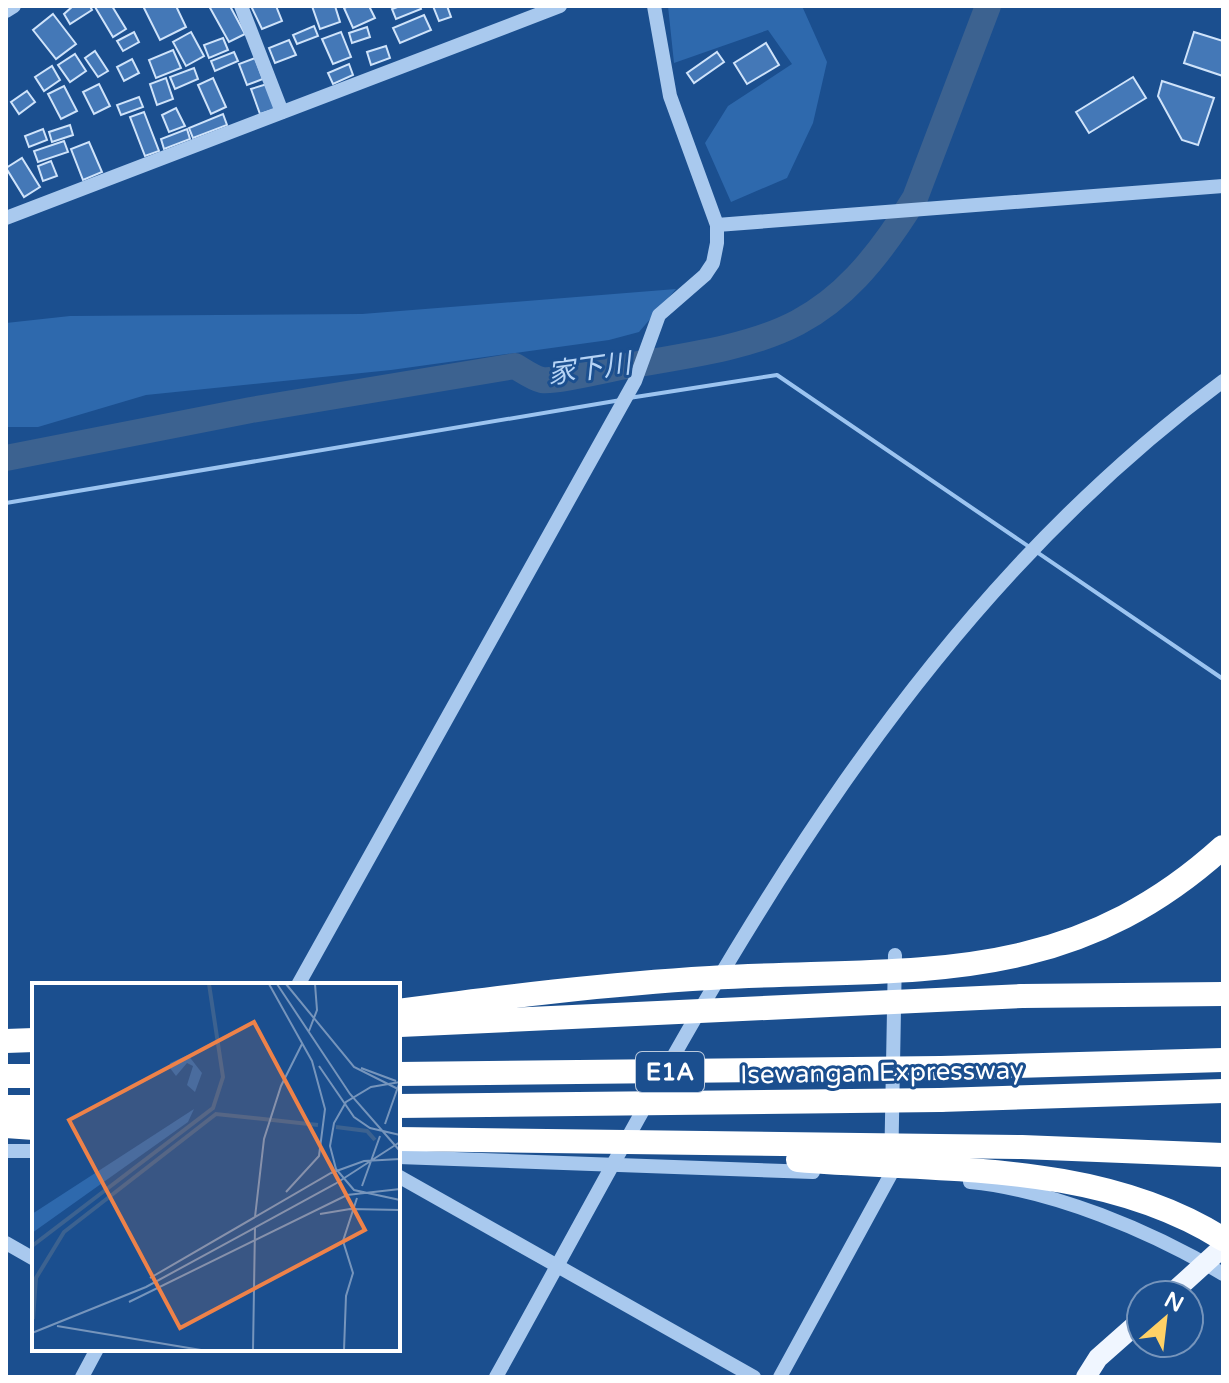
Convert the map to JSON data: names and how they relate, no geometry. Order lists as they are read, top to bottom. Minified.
{"streets":{"highway":["E1A","Isewangan Expressway"]},"water":["家下川"],"north":"top right"}
